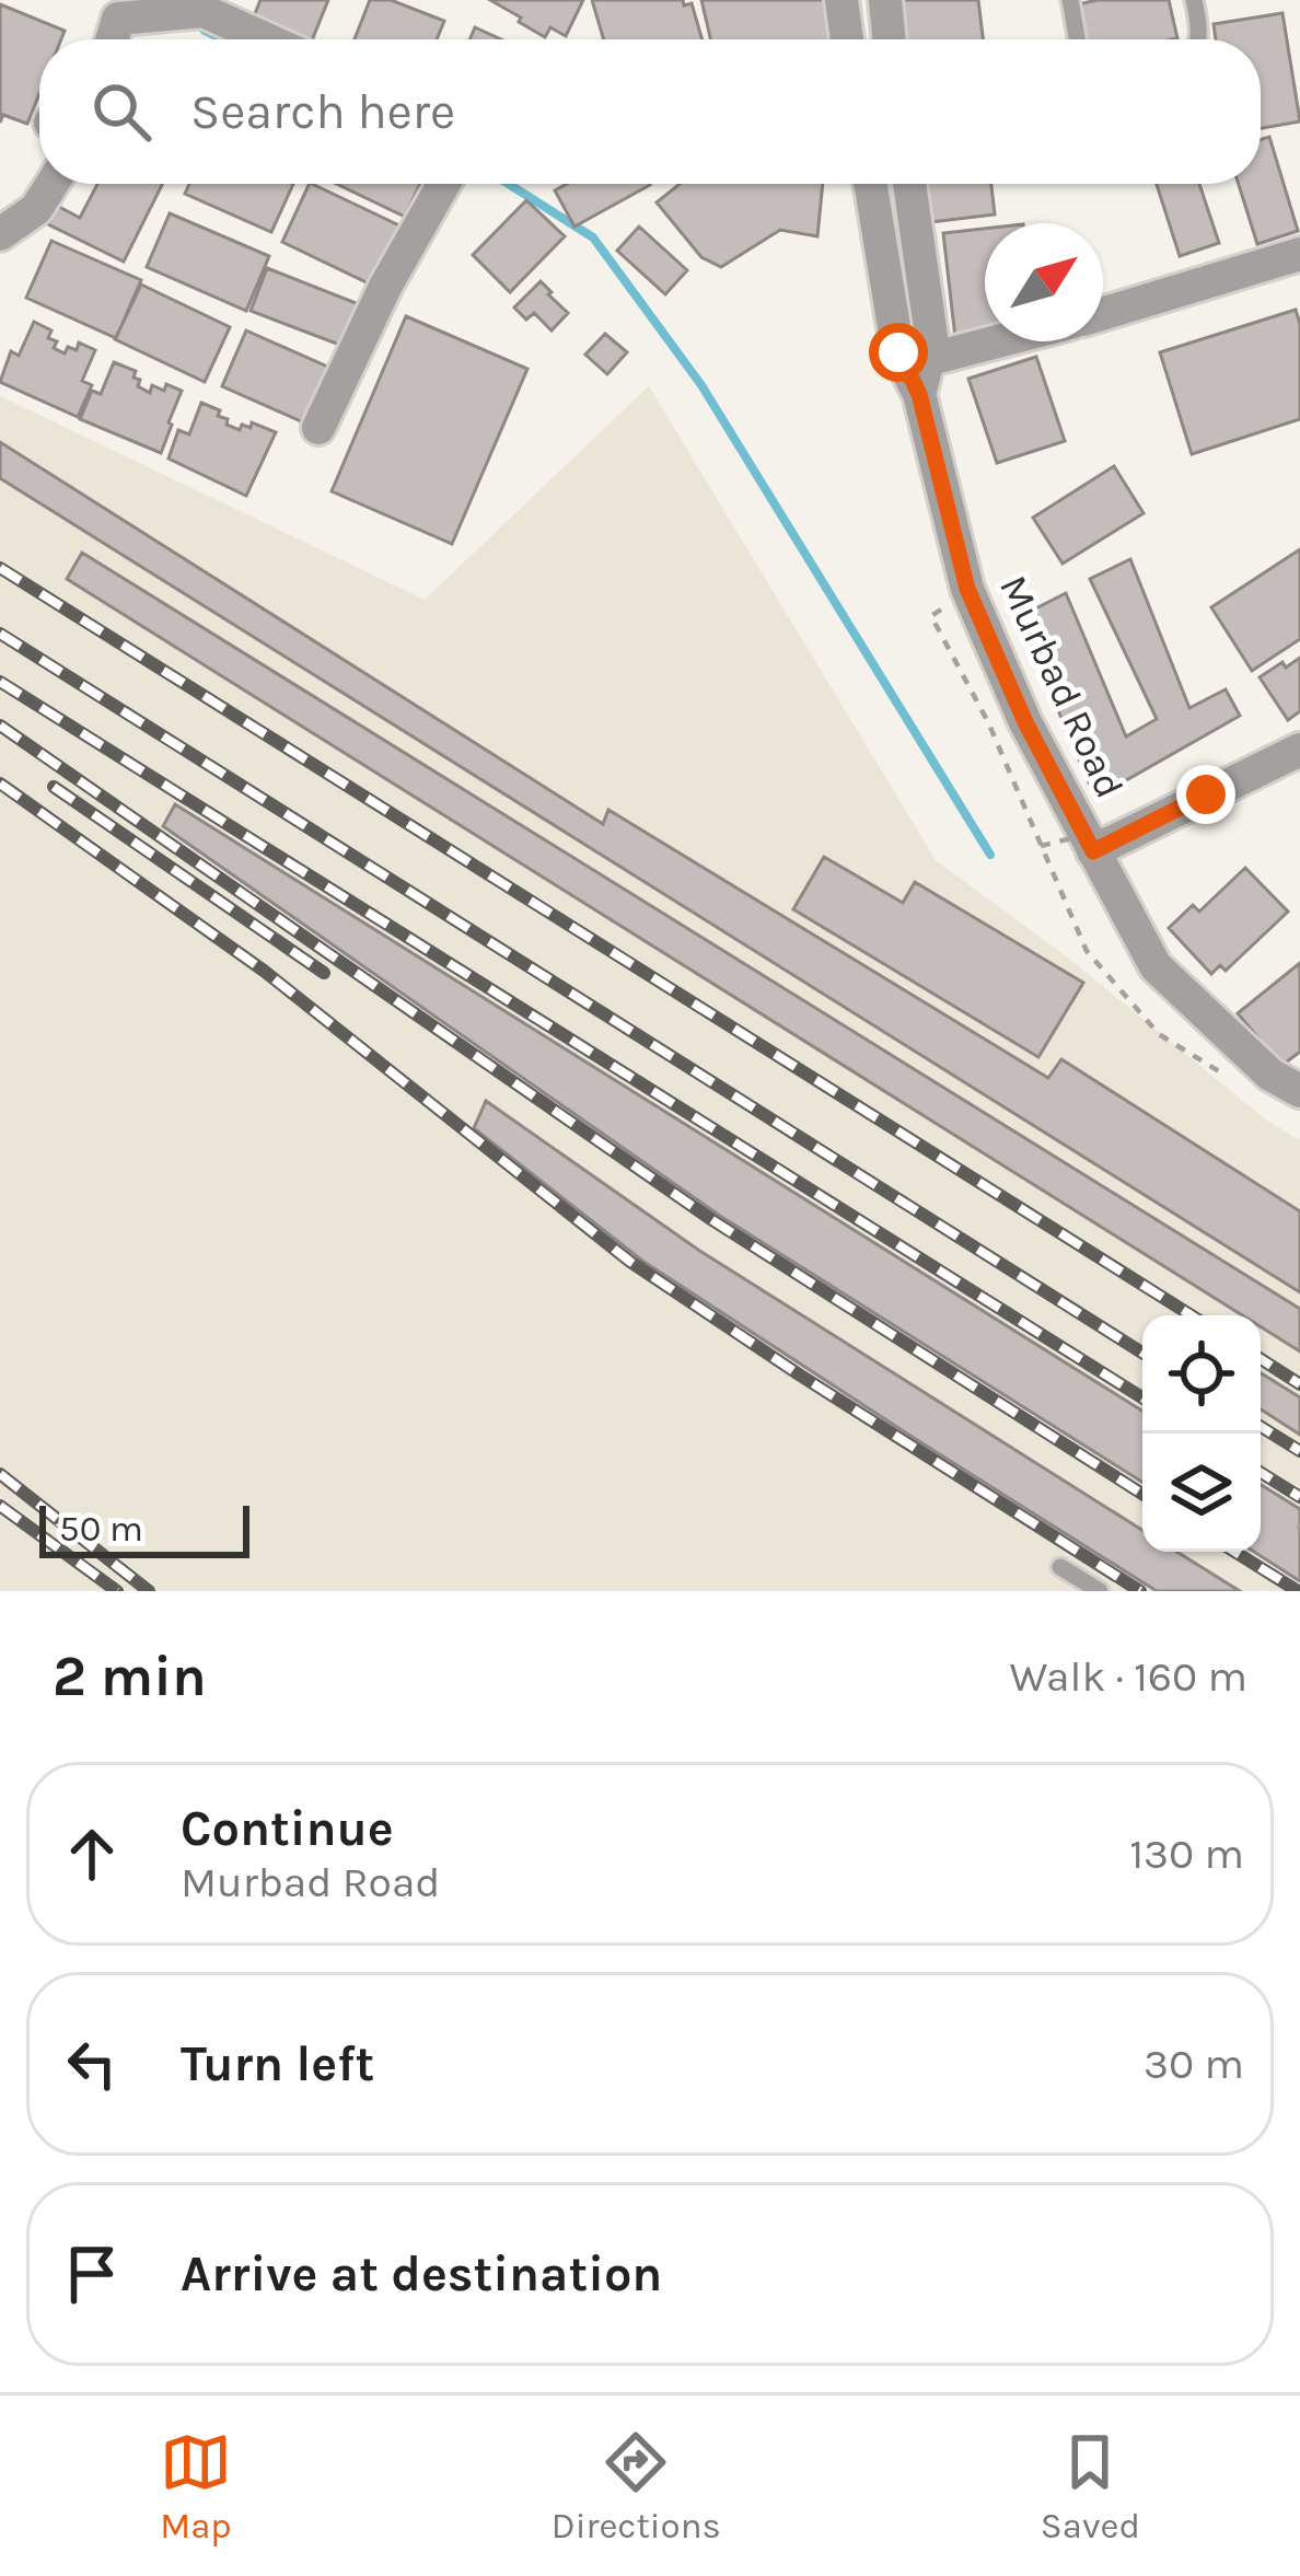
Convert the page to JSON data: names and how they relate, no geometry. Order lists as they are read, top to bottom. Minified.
{"streets":{"street":["Murbad Road"]},"scale_bar":"50 m","north":"top right","page":{"search":"Search here","scale":"50 m","heading":["2 min","Walk · 160 m"],"list":[["Continue","Murbad Road","130 m"],["Turn left","30 m"],"Arrive at destination"],"nav":["Map","Directions","Saved"]}}
